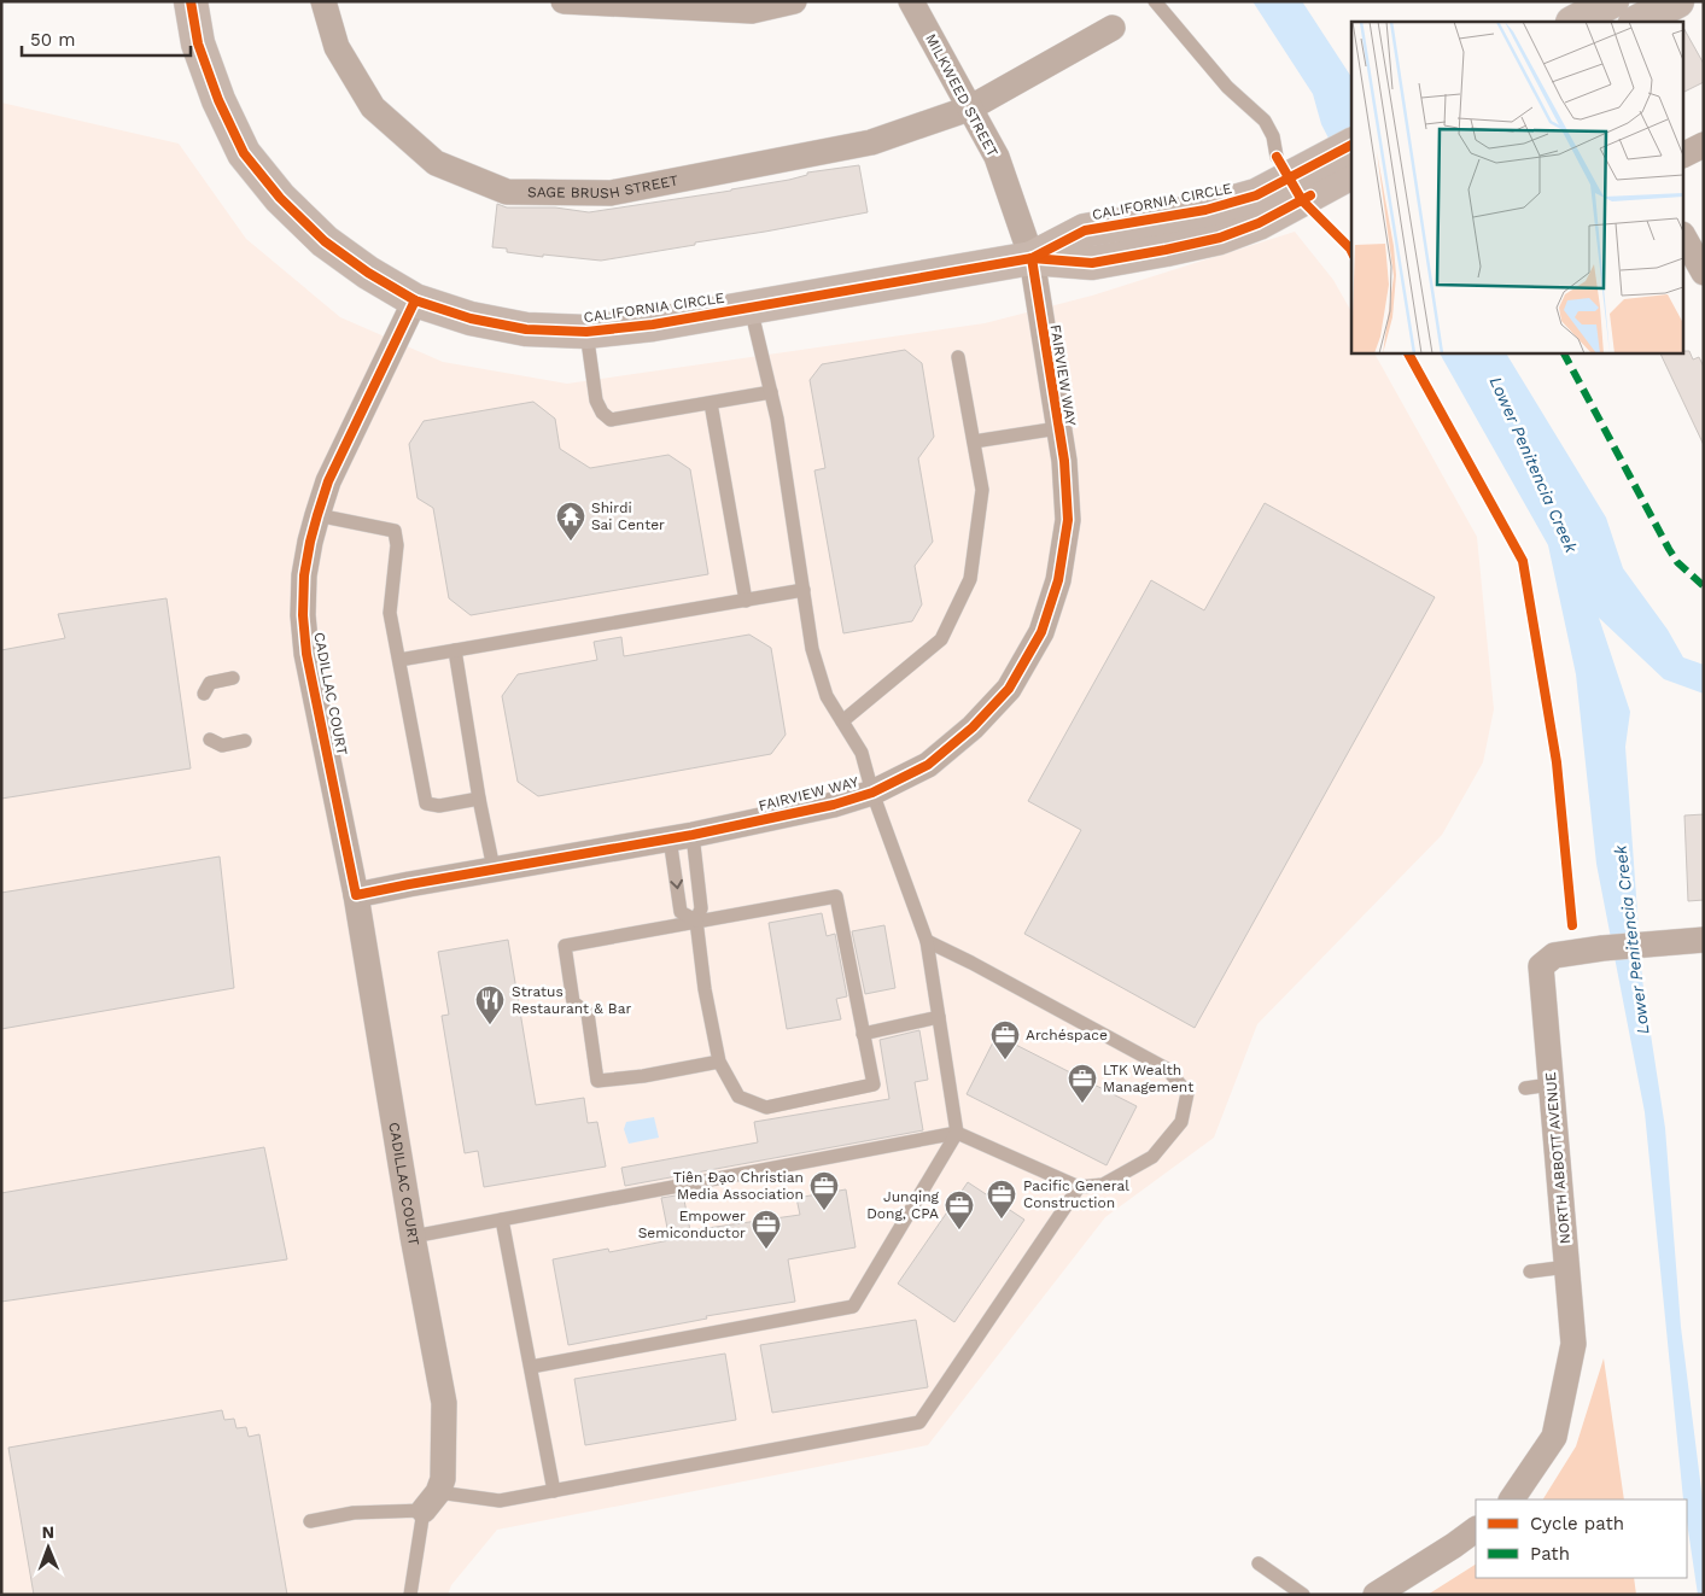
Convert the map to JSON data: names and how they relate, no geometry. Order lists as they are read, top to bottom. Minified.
{"streets":{"street":["MILKWEED STREET","SAGE BRUSH STREET","CALIFORNIA CIRCLE","FAIRVIEW WAY","CADILLAC COURT","NORTH ABBOTT AVENUE"]},"crossings":[["MILKWEED STREET","SAGE BRUSH STREET"],["MILKWEED STREET","CALIFORNIA CIRCLE"],["MILKWEED STREET","FAIRVIEW WAY"],["CALIFORNIA CIRCLE","FAIRVIEW WAY"],["CALIFORNIA CIRCLE","CADILLAC COURT"],["FAIRVIEW WAY","CADILLAC COURT"]],"water":["Lower Penitencia Creek"],"places":{"temple":["Shirdi Sai Center"],"restaurant":["Stratus Restaurant & Bar"],"office":["Archéspace","LTK Wealth Management","Tiên Đạo Christian Media Association","Pacific General Construction","Junqing Dong, CPA","Empower Semiconductor"]},"legend":["Cycle path","Path"],"scale_bar":"50 m","north":"top"}
